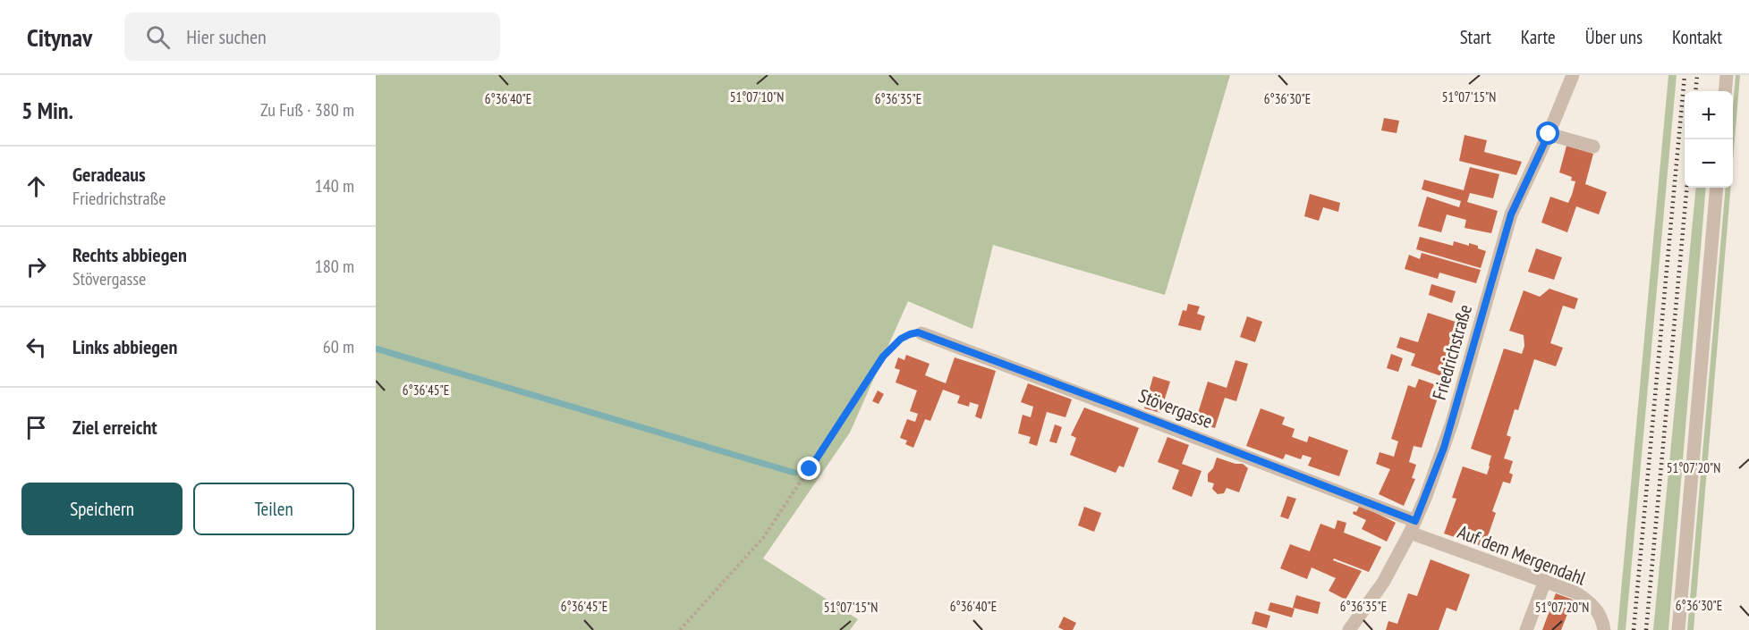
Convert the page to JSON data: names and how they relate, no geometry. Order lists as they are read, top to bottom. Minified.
{"streets":{"street":["Friedrichstraße","Stövergasse","Auf dem Mergendahl"]},"crossings":[["Friedrichstraße","Stövergasse"],["Friedrichstraße","Auf dem Mergendahl"],["Stövergasse","Auf dem Mergendahl"]],"page":{"header":"Citynav","search":"Hier suchen","nav":["Start","Karte","Über uns","Kontakt"],"heading":["5 Min.","Zu Fuß · 380 m"],"map_buttons":["+","−"],"list":[["Geradeaus","Friedrichstraße","140 m"],["Rechts abbiegen","Stövergasse","180 m"],["Links abbiegen","60 m"],"Ziel erreicht"],"buttons":["Speichern","Teilen"]},"coordinates":["51°07'10\"N","51°07'15\"N","6°36'35\"E","6°36'30\"E","6°36'40\"E","6°36'45\"E","51°07'20\"N"]}
